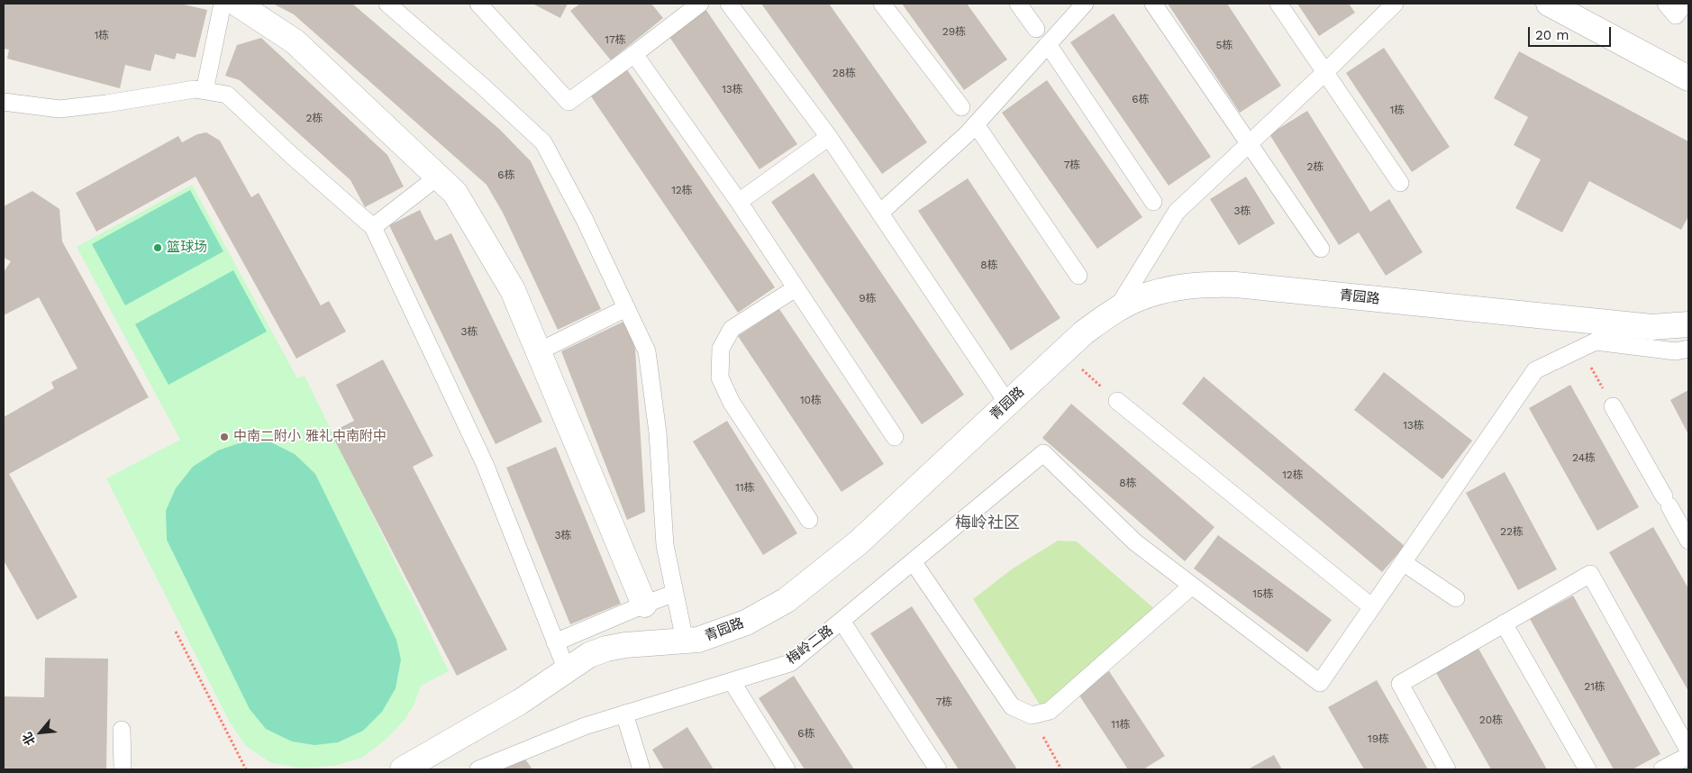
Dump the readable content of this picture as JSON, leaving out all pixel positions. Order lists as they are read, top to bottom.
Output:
{
  "streets": {
    "street": ["青园路"],
    "lane": ["梅岭二路"]
  },
  "districts": ["梅岭社区"],
  "places": ["篮球场", "中南二附小 雅礼中南附中"],
  "house_numbers": [
    "29栋",
    "1栋",
    "17栋",
    "5栋",
    "28栋",
    "13栋",
    "6栋",
    "1栋",
    "2栋",
    "7栋",
    "2栋",
    "6栋",
    "12栋",
    "3栋",
    "8栋",
    "9栋",
    "3栋",
    "10栋",
    "13栋",
    "24栋",
    "12栋",
    "8栋",
    "11栋",
    "22栋",
    "3栋",
    "15栋",
    "21栋",
    "7栋",
    "20栋",
    "11栋",
    "6栋",
    "19栋"
  ],
  "scale_bar": "20 m",
  "north": "bottom left"
}
